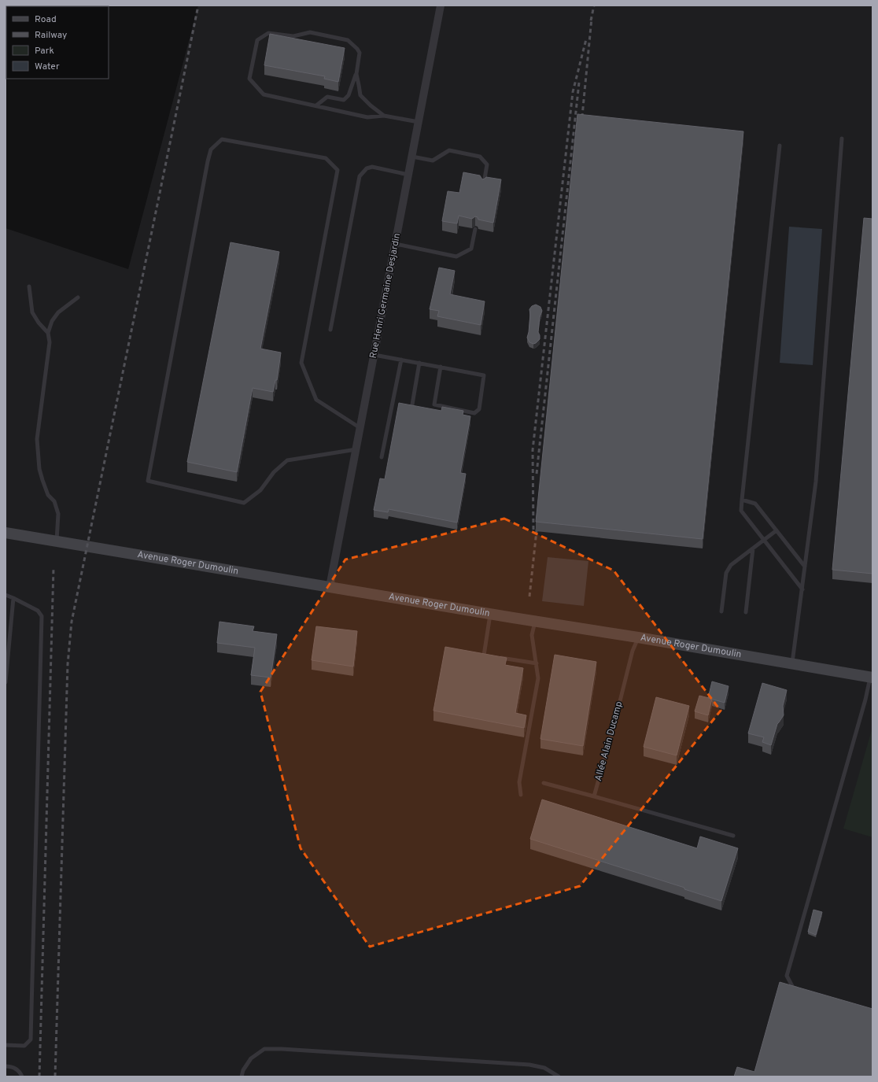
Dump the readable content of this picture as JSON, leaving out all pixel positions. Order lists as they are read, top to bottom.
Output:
{
  "streets": {
    "main road": ["Avenue Roger Dumoulin"],
    "street": ["Rue Henri Germaine Desjardin"],
    "lane": ["Allée Alain Ducamp"]
  },
  "crossings": [
    ["Rue Henri Germaine Desjardin", "Avenue Roger Dumoulin"],
    ["Avenue Roger Dumoulin", "Allée Alain Ducamp"]
  ],
  "legend": [
    "Road",
    "Railway",
    "Park",
    "Water"
  ]
}
